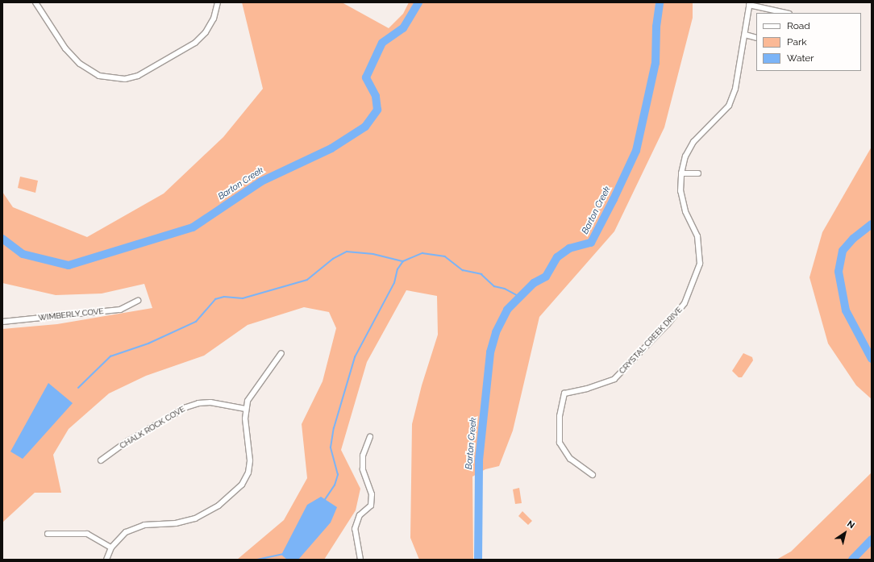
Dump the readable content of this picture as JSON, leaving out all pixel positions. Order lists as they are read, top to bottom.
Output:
{
  "streets": {
    "street": ["WIMBERLY COVE", "CRYSTAL CREEK DRIVE", "CHALK ROCK COVE"]
  },
  "water": ["Barton Creek"],
  "legend": ["Road", "Park", "Water"],
  "north": "top right"
}
